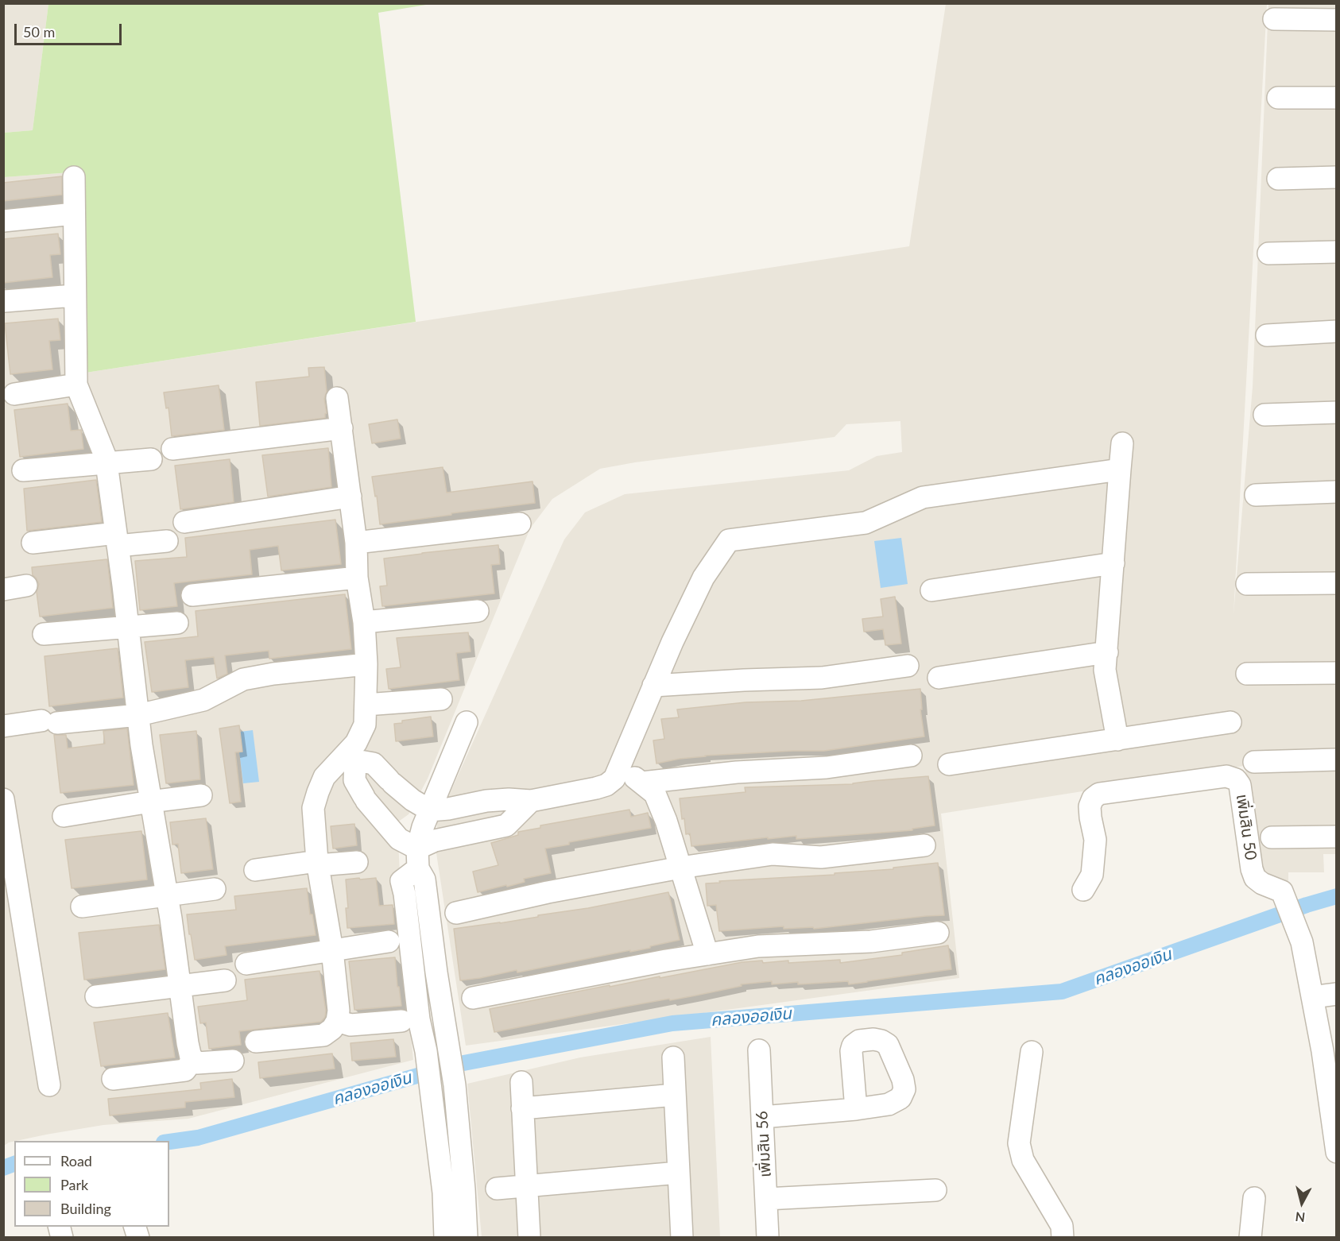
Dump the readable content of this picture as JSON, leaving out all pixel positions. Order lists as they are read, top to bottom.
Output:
{
  "streets": {
    "street": ["เพิ่มสิน 50", "เพิ่มสิน 56"]
  },
  "water": ["คลองออเงิน"],
  "legend": ["Road", "Park", "Building"],
  "scale_bar": "50 m",
  "north": "bottom"
}
